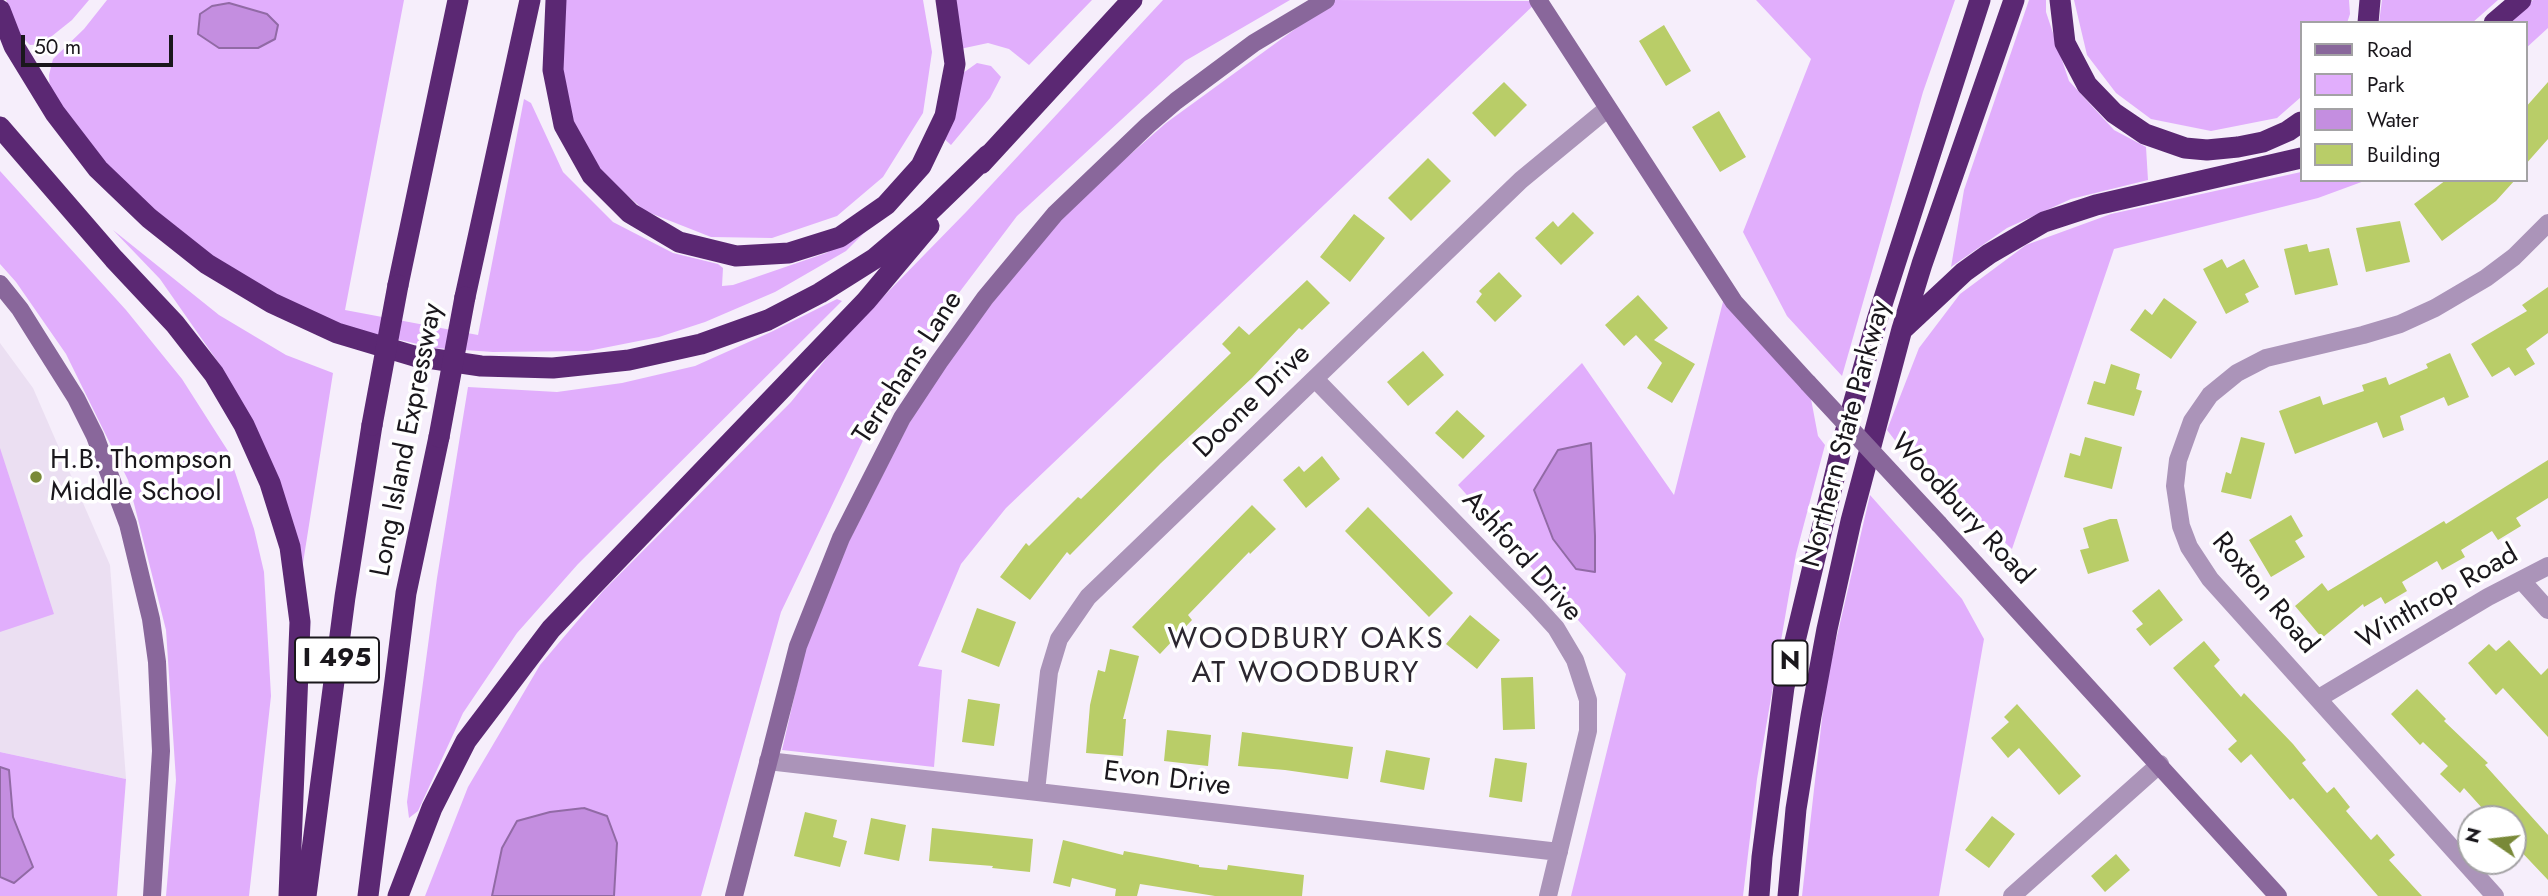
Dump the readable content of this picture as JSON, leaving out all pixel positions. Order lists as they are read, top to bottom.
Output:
{
  "streets": {
    "highway": [
      "Northern State Parkway",
      "Long Island Expressway",
      "I 495",
      "N"
    ],
    "main road": ["Terrehans Lane", "Woodbury Road"],
    "street": [
      "Doone Drive",
      "Ashford Drive",
      "Roxton Road",
      "Winthrop Road",
      "Evon Drive"
    ]
  },
  "crossings": [
    ["Terrehans Lane", "Evon Drive"],
    ["Doone Drive", "Woodbury Road"],
    ["Doone Drive", "Ashford Drive"],
    ["Doone Drive", "Evon Drive"],
    ["Ashford Drive", "Evon Drive"],
    ["Roxton Road", "Winthrop Road"]
  ],
  "districts": ["WOODBURY OAKS AT WOODBURY"],
  "places": ["H.B. Thompson Middle School"],
  "legend": [
    "Road",
    "Park",
    "Water",
    "Building"
  ],
  "scale_bar": "50 m",
  "north": "left"
}
